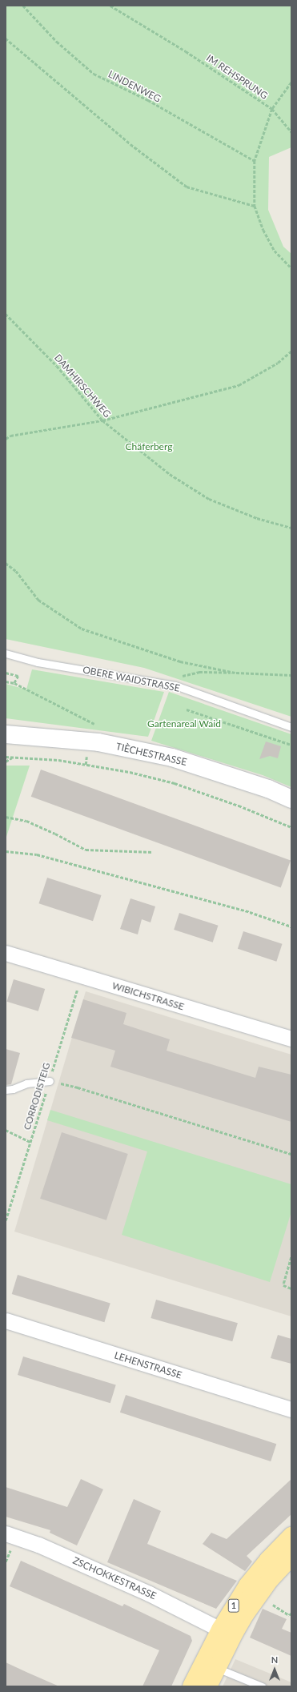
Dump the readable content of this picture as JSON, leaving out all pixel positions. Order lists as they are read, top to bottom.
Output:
{
  "streets": {
    "main road": ["1"],
    "street": [
      "TIÈCHESTRASSE",
      "WIBICHSTRASSE",
      "LEHENSTRASSE",
      "ZSCHOKKESTRASSE"
    ],
    "lane": ["OBERE WAIDSTRASSE"],
    "path": [
      "IM REHSPRUNG",
      "LINDENWEG",
      "DAMHIRSCHWEG",
      "CORRODISTEIG"
    ]
  },
  "crossings": [
    ["IM REHSPRUNG", "LINDENWEG"],
    ["WIBICHSTRASSE", "CORRODISTEIG"],
    ["ZSCHOKKESTRASSE", "1"]
  ],
  "parks": ["Chäferberg", "Gartenareal Waid"],
  "north": "top"
}
